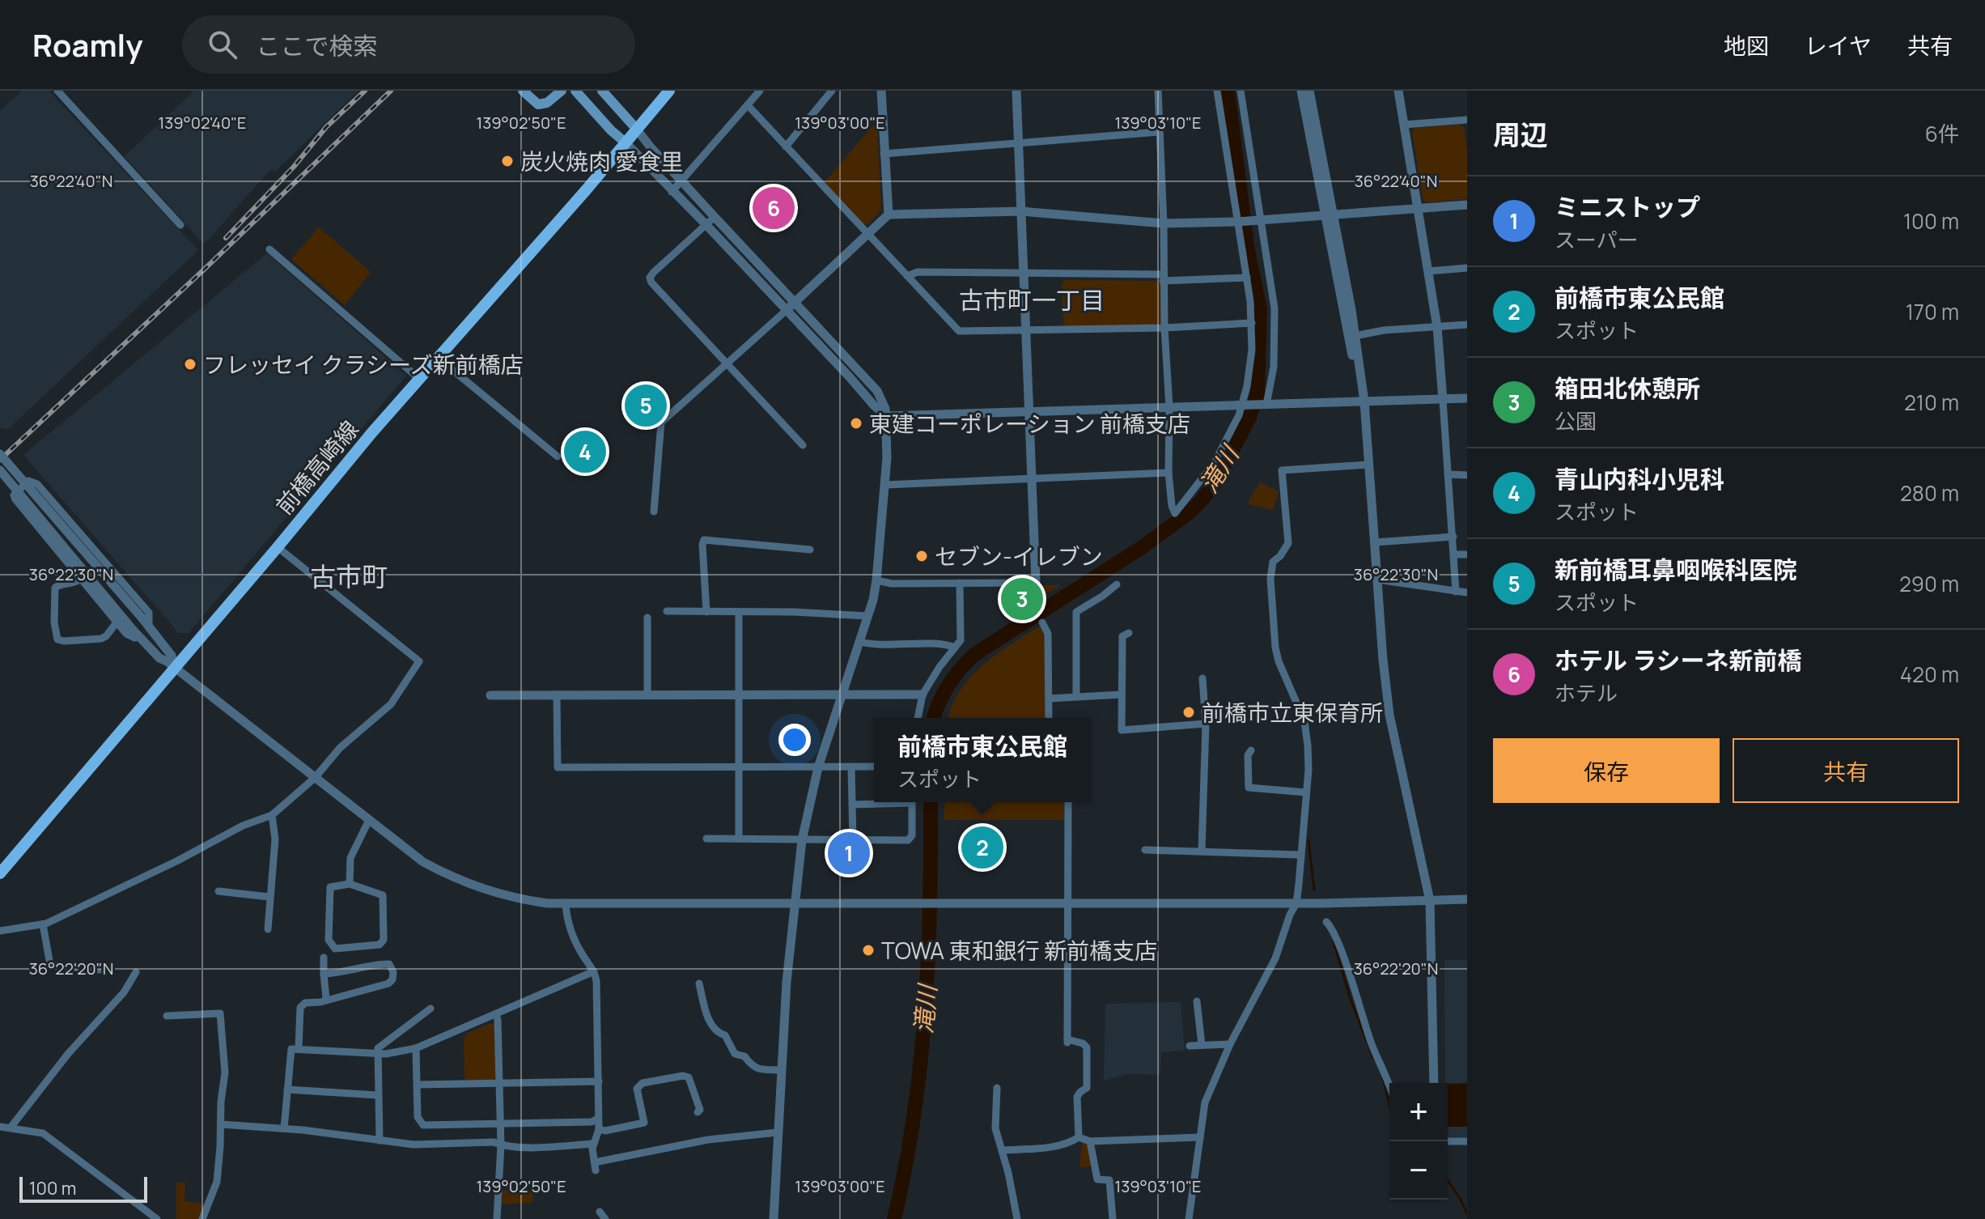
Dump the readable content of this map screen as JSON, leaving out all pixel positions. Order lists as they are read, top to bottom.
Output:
{
  "streets": {
    "main road": ["前橋高崎線"]
  },
  "districts": ["古市町一丁目", "古市町"],
  "water": ["滝川"],
  "places": [
    "炭火焼肉 愛食里",
    "フレッセイ クラシーズ新前橋店",
    "東建コーポレーション 前橋支店",
    "セブン-イレブン",
    "前橋市立東保育所",
    "TOWA 東和銀行 新前橋支店"
  ],
  "scale_bar": "100 m",
  "page": {
    "header": "Roamly",
    "search": "ここで検索",
    "nav": ["地図", "レイヤ", "共有"],
    "heading": ["周辺", "6件"],
    "list": [
      {
        "mark": "1",
        "name": "ミニストップ",
        "note": "スーパー",
        "value": "100 m"
      },
      {
        "mark": "2",
        "name": "前橋市東公民館",
        "note": "スポット",
        "value": "170 m"
      },
      {
        "mark": "3",
        "name": "箱田北休憩所",
        "note": "公園",
        "value": "210 m"
      },
      {
        "mark": "4",
        "name": "青山内科小児科",
        "note": "スポット",
        "value": "280 m"
      },
      {
        "mark": "5",
        "name": "新前橋耳鼻咽喉科医院",
        "note": "スポット",
        "value": "290 m"
      },
      {
        "mark": "6",
        "name": "ホテル ラシーネ新前橋",
        "note": "ホテル",
        "value": "420 m"
      }
    ],
    "pins": [
      "6",
      "5",
      "4",
      "3",
      "2",
      "1"
    ],
    "popup": ["前橋市東公民館", "スポット"],
    "buttons": ["保存", "共有"],
    "map_buttons": ["+", "−"],
    "scale": "100 m"
  },
  "coordinates": [
    "139°02'40\"E",
    "139°02'50\"E",
    "139°03'00\"E",
    "139°03'10\"E",
    "36°22'40\"N",
    "36°22'30\"N",
    "36°22'20\"N"
  ]
}
